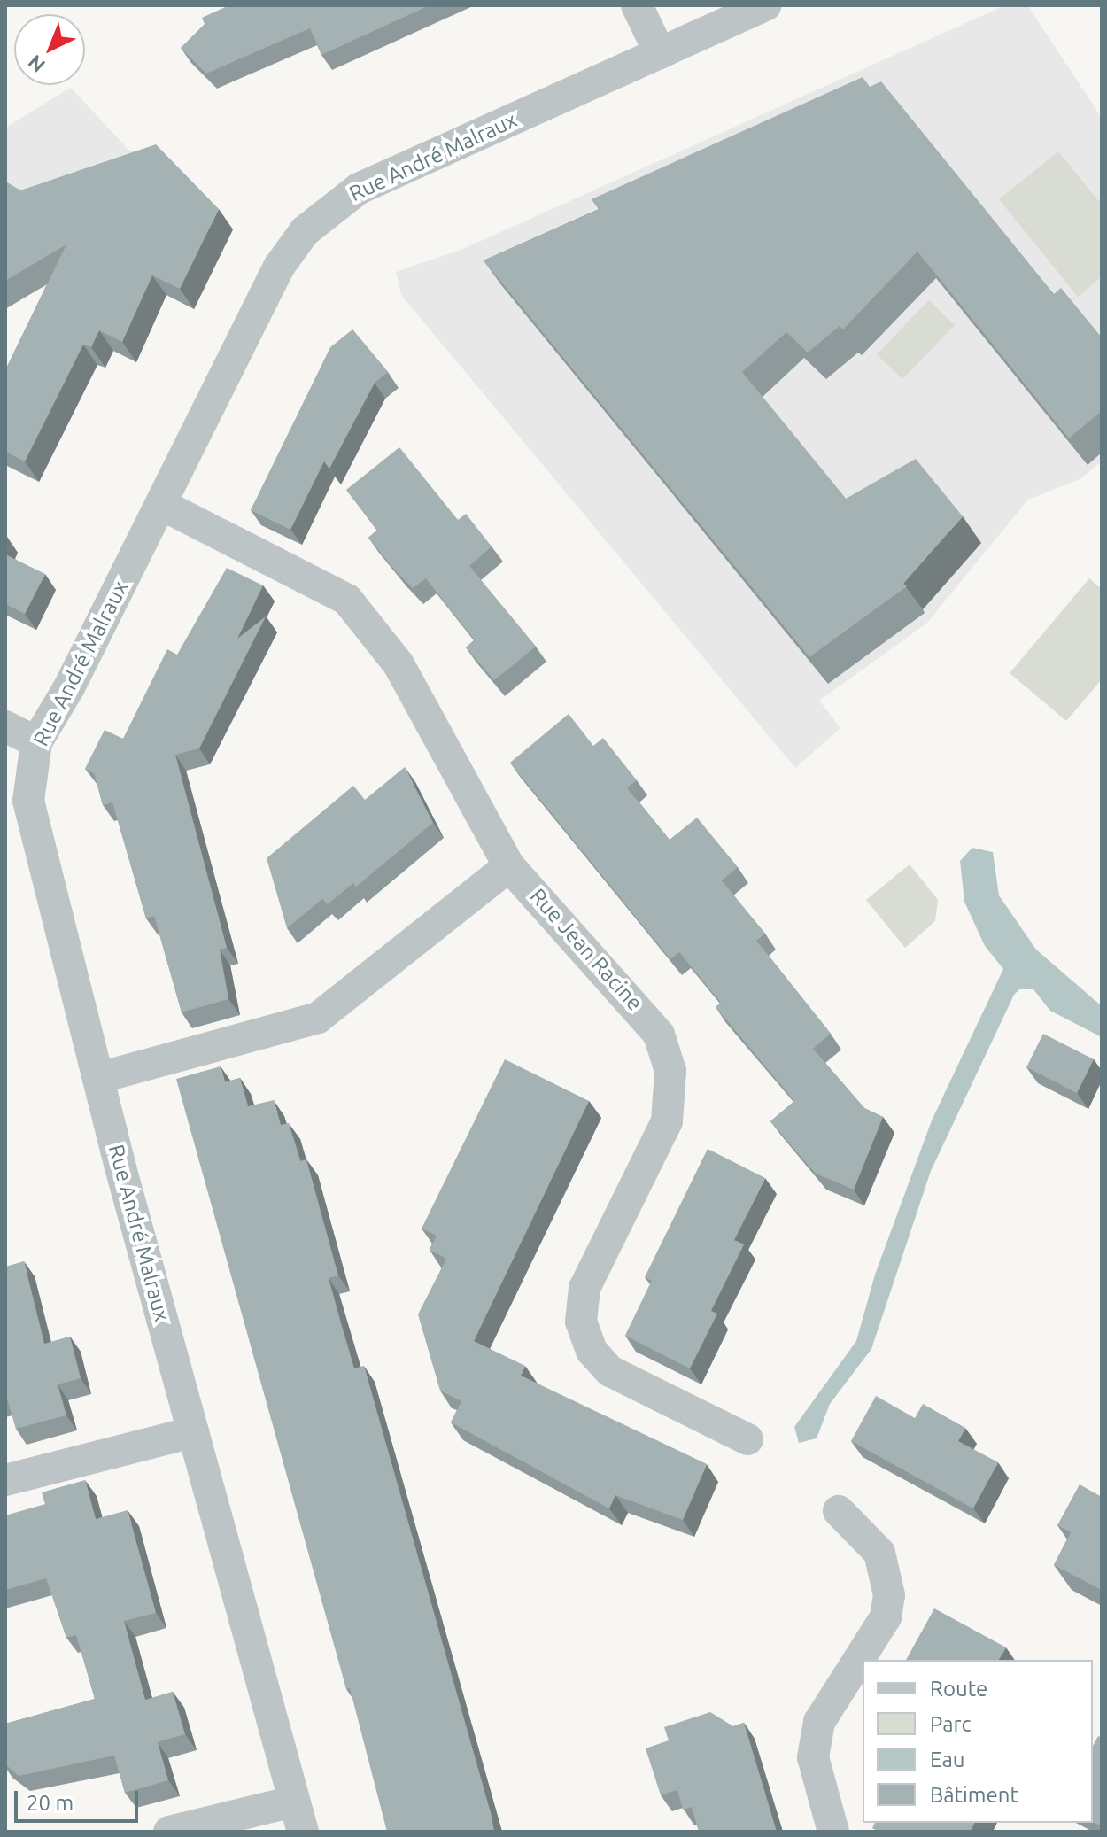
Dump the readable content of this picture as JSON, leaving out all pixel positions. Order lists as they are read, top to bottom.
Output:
{
  "streets": {
    "street": ["Rue André Malraux", "Rue Jean Racine"]
  },
  "crossings": [
    ["Rue André Malraux", "Rue Jean Racine"]
  ],
  "legend": [
    "Route",
    "Parc",
    "Eau",
    "Bâtiment"
  ],
  "scale_bar": "20 m",
  "north": "bottom left"
}
